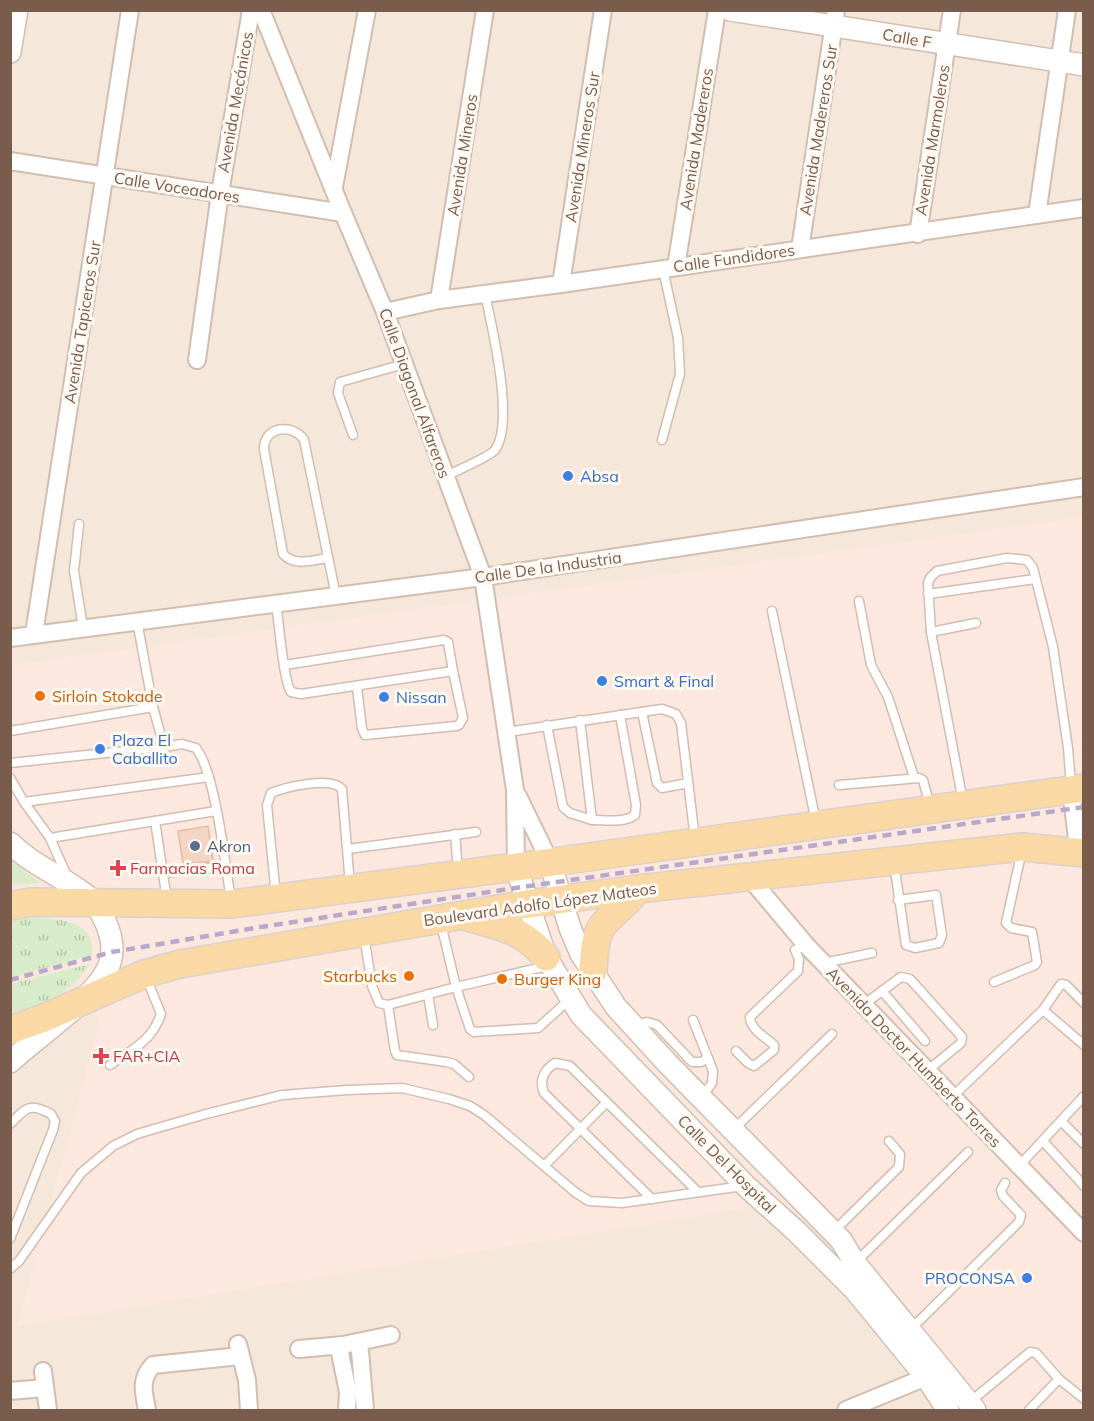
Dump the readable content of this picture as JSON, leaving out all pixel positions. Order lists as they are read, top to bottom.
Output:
{
  "streets": {
    "main road": ["Boulevard Adolfo López Mateos"],
    "street": [
      "Calle F",
      "Avenida Mecánicos",
      "Avenida Madereros Sur",
      "Avenida Madereros",
      "Avenida Marmoleros",
      "Avenida Mineros Sur",
      "Avenida Mineros",
      "Calle Voceadores",
      "Calle Fundidores",
      "Avenida Tapiceros Sur",
      "Calle Diagonal Alfareros",
      "Calle De la Industria",
      "Avenida Doctor Humberto Torres",
      "Calle Del Hospital"
    ]
  },
  "crossings": [
    ["Calle F", "Avenida Madereros Sur"],
    ["Calle F", "Avenida Marmoleros"],
    ["Avenida Mecánicos", "Calle Voceadores"],
    ["Avenida Madereros Sur", "Calle Fundidores"],
    ["Avenida Madereros", "Calle Fundidores"],
    ["Avenida Marmoleros", "Calle Fundidores"],
    ["Avenida Mineros Sur", "Calle Fundidores"],
    ["Avenida Mineros", "Calle Fundidores"],
    ["Calle Voceadores", "Avenida Tapiceros Sur"],
    ["Calle Voceadores", "Calle Diagonal Alfareros"],
    ["Calle Fundidores", "Calle Diagonal Alfareros"],
    ["Avenida Tapiceros Sur", "Calle De la Industria"],
    ["Calle Diagonal Alfareros", "Calle De la Industria"],
    ["Calle Diagonal Alfareros", "Calle Del Hospital"],
    ["Boulevard Adolfo López Mateos", "Avenida Doctor Humberto Torres"],
    ["Boulevard Adolfo López Mateos", "Calle Del Hospital"]
  ],
  "places": {
    "other": [
      "Absa",
      "Smart & Final",
      "Sirloin Stokade",
      "Nissan",
      "Plaza El Caballito",
      "Akron",
      "Starbucks",
      "Burger King",
      "PROCONSA"
    ],
    "health": ["Farmacias Roma", "FAR+CIA"]
  }
}
